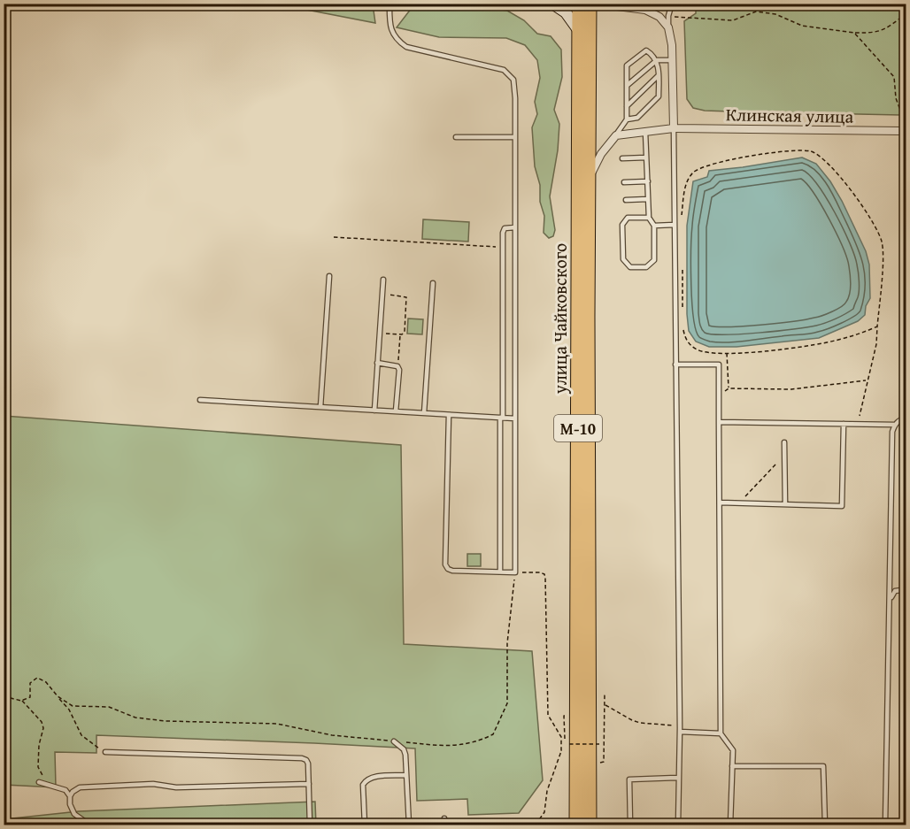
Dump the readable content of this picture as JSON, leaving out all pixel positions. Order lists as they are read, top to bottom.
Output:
{
  "streets": {
    "highway": ["улица Чайковского", "М-10"],
    "street": ["Клинская улица"]
  }
}
